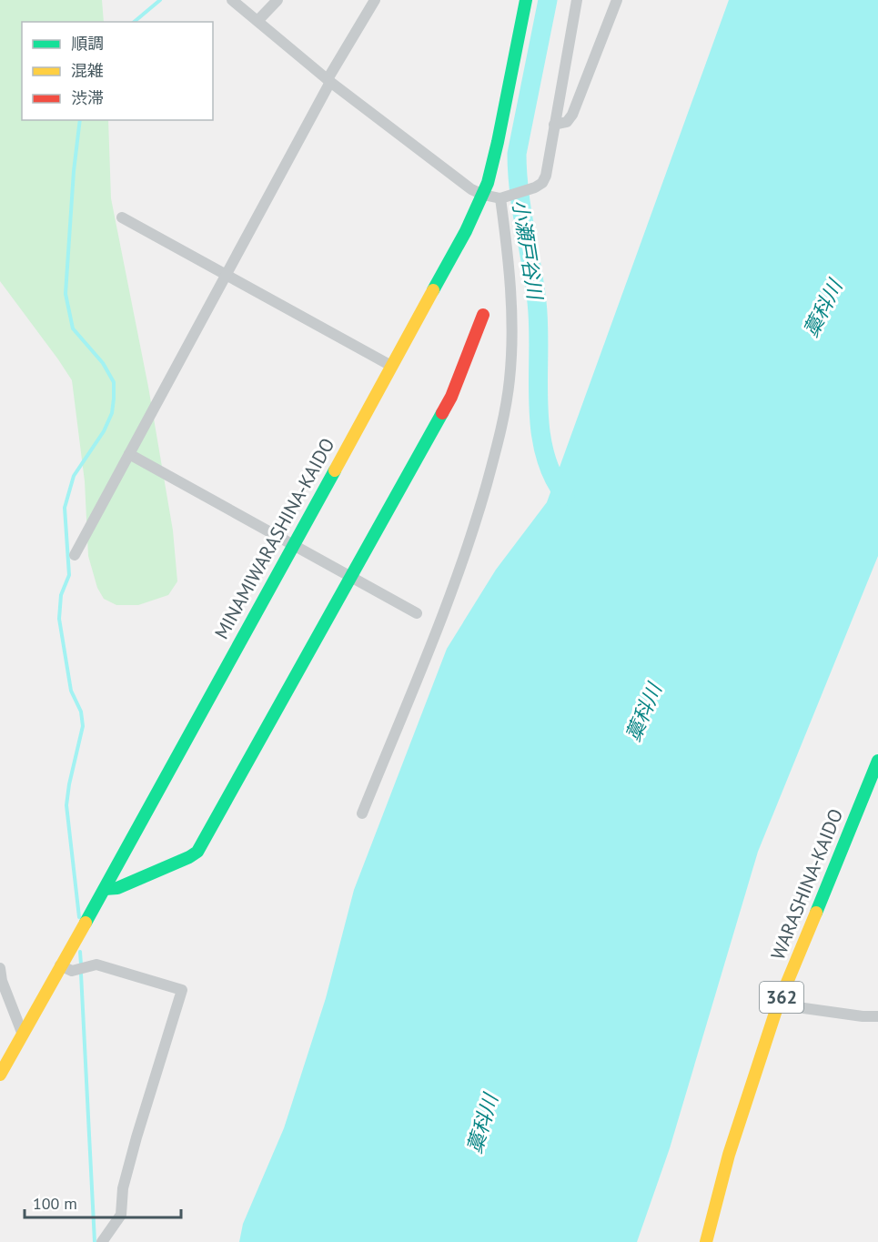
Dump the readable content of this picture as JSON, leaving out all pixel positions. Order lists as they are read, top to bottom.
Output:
{
  "streets": {
    "main road": ["MINAMIWARASHINA-KAIDO", "WARASHINA-KAIDO", "362"]
  },
  "water": ["小瀬戸谷川", "藁科川"],
  "legend": ["順調", "混雑", "渋滞"],
  "scale_bar": "100 m"
}
